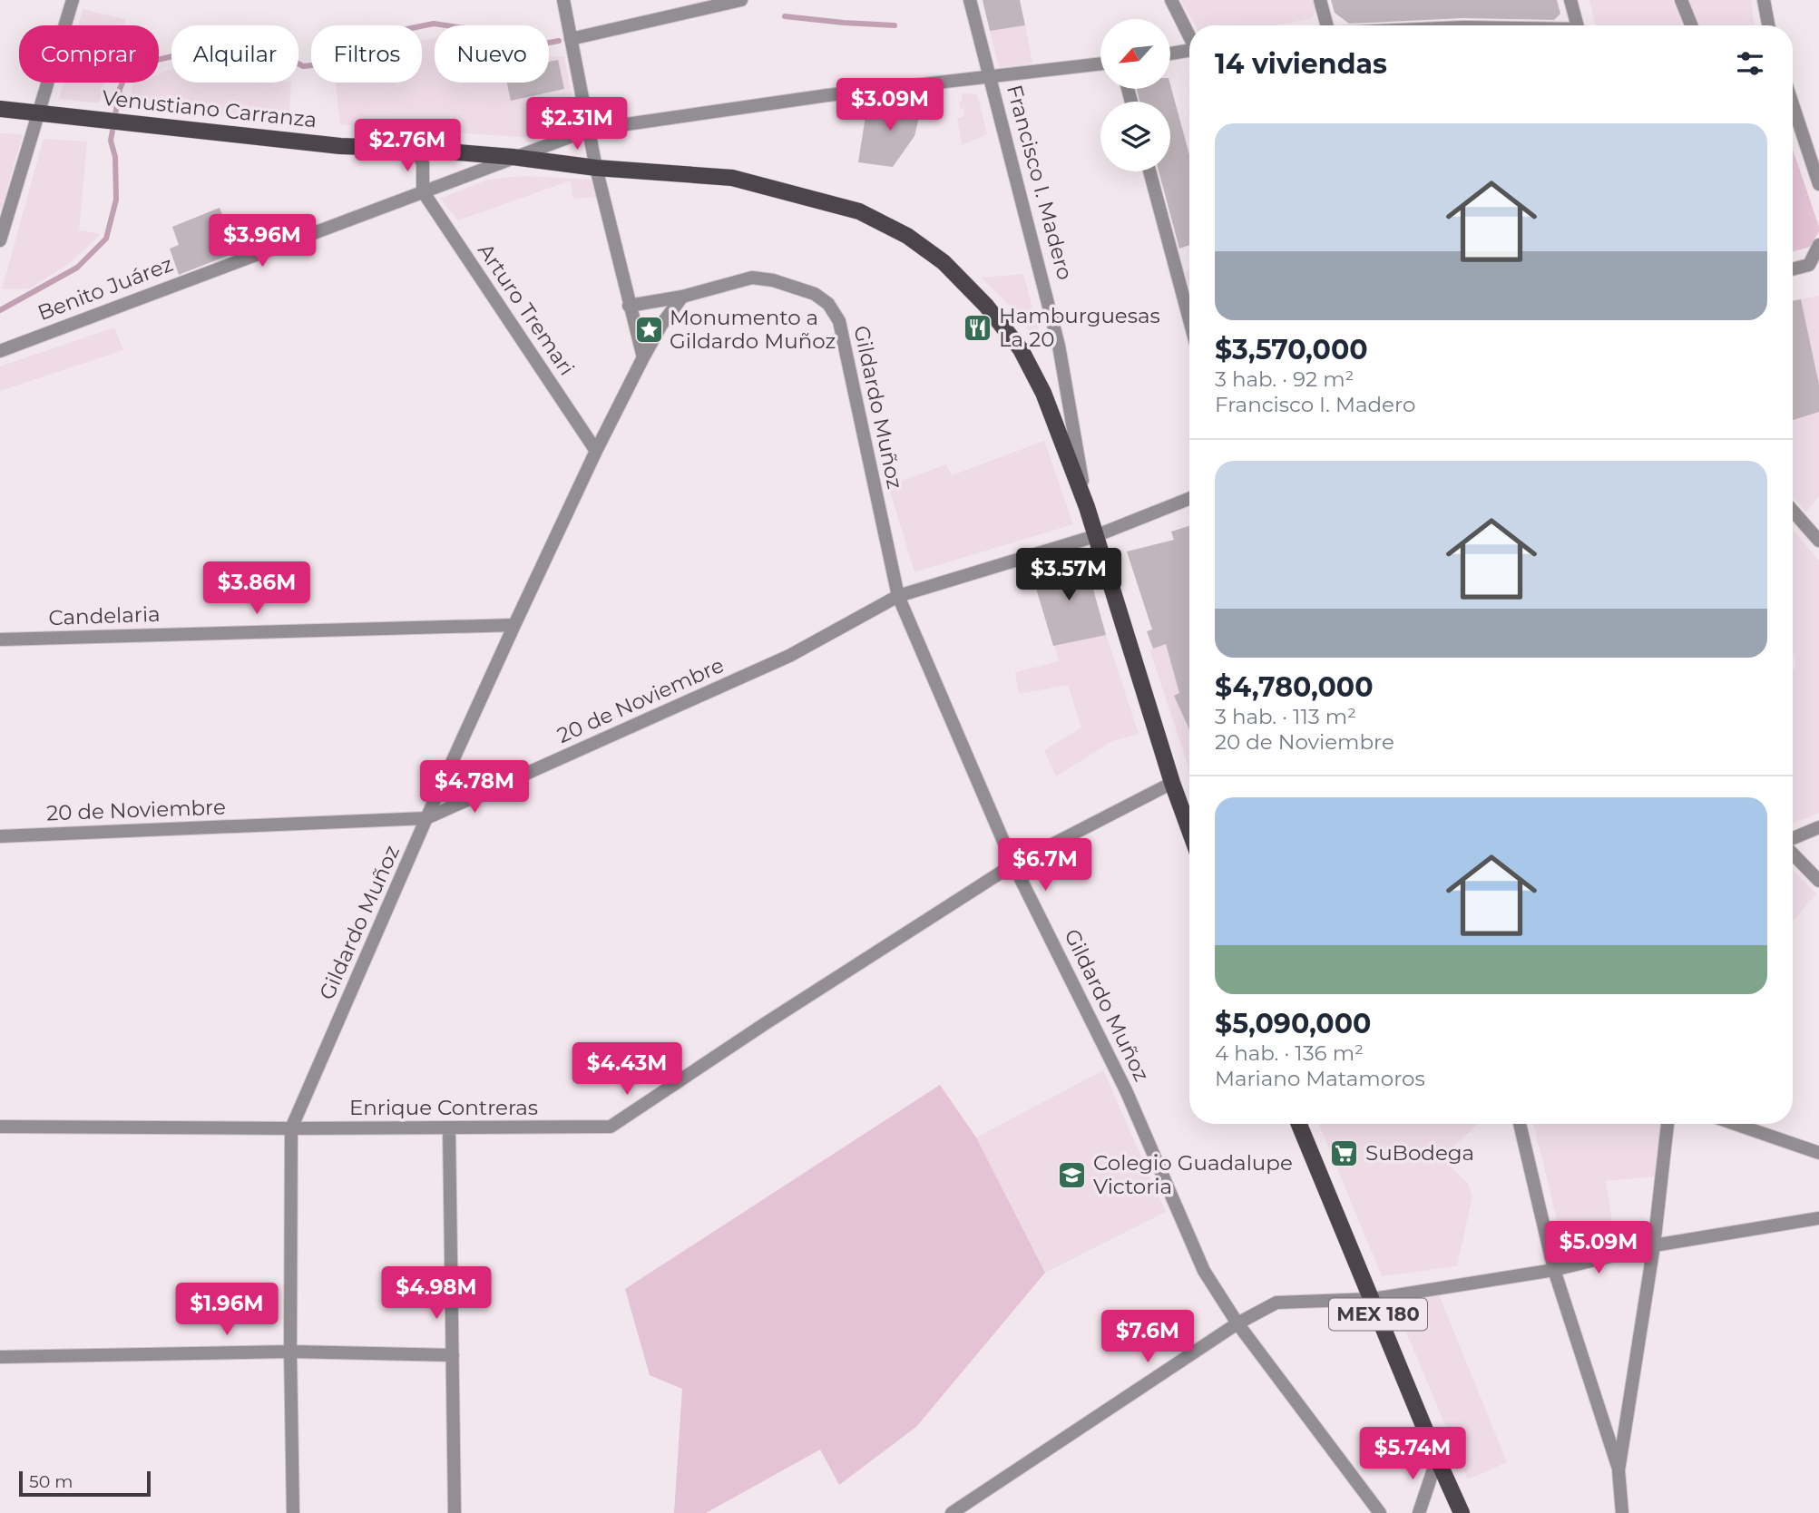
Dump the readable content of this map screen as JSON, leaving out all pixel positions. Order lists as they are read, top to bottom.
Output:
{
  "streets": {
    "main road": ["Venustiano Carranza", "Francisco I. Madero", "MEX 180"],
    "street": [
      "Benito Juárez",
      "Arturo Tremari",
      "Gildardo Muñoz",
      "Candelaria",
      "20 de Noviembre",
      "Enrique Contreras"
    ]
  },
  "crossings": [
    ["Venustiano Carranza", "Francisco I. Madero"],
    ["Venustiano Carranza", "Benito Juárez"],
    ["Francisco I. Madero", "Benito Juárez"],
    ["Francisco I. Madero", "20 de Noviembre"],
    ["Francisco I. Madero", "Enrique Contreras"],
    ["Benito Juárez", "Arturo Tremari"],
    ["Arturo Tremari", "Gildardo Muñoz"],
    ["Gildardo Muñoz", "Candelaria"],
    ["Gildardo Muñoz", "20 de Noviembre"],
    ["Gildardo Muñoz", "Enrique Contreras"]
  ],
  "places": {
    "restaurant": ["Hamburguesas La 20"],
    "place": ["Monumento a Gildardo Muñoz"],
    "supermarket": ["SuBodega"],
    "school or university": ["Colegio Guadalupe Victoria"]
  },
  "scale_bar": "50 m",
  "north": "bottom left",
  "page": {
    "chip": [
      "Comprar",
      "Alquilar",
      "Filtros",
      "Nuevo"
    ],
    "heading": "14 viviendas",
    "price": [
      "$3.09M",
      "$2.31M",
      "$2.76M",
      "$3.96M",
      "$3.57M",
      "$3.86M",
      "$4.78M",
      "$6.7M",
      "$4.43M",
      "$5.09M",
      "$4.98M",
      "$1.96M",
      "$7.6M",
      "$5.74M"
    ],
    "list": [
      {
        "name": "$3,570,000",
        "note": "3 hab. · 92 m² · Francisco I. Madero"
      },
      {
        "name": "$4,780,000",
        "note": "3 hab. · 113 m² · 20 de Noviembre"
      },
      {
        "name": "$5,090,000",
        "note": "4 hab. · 136 m² · Mariano Matamoros"
      }
    ],
    "scale": "50 m"
  }
}
